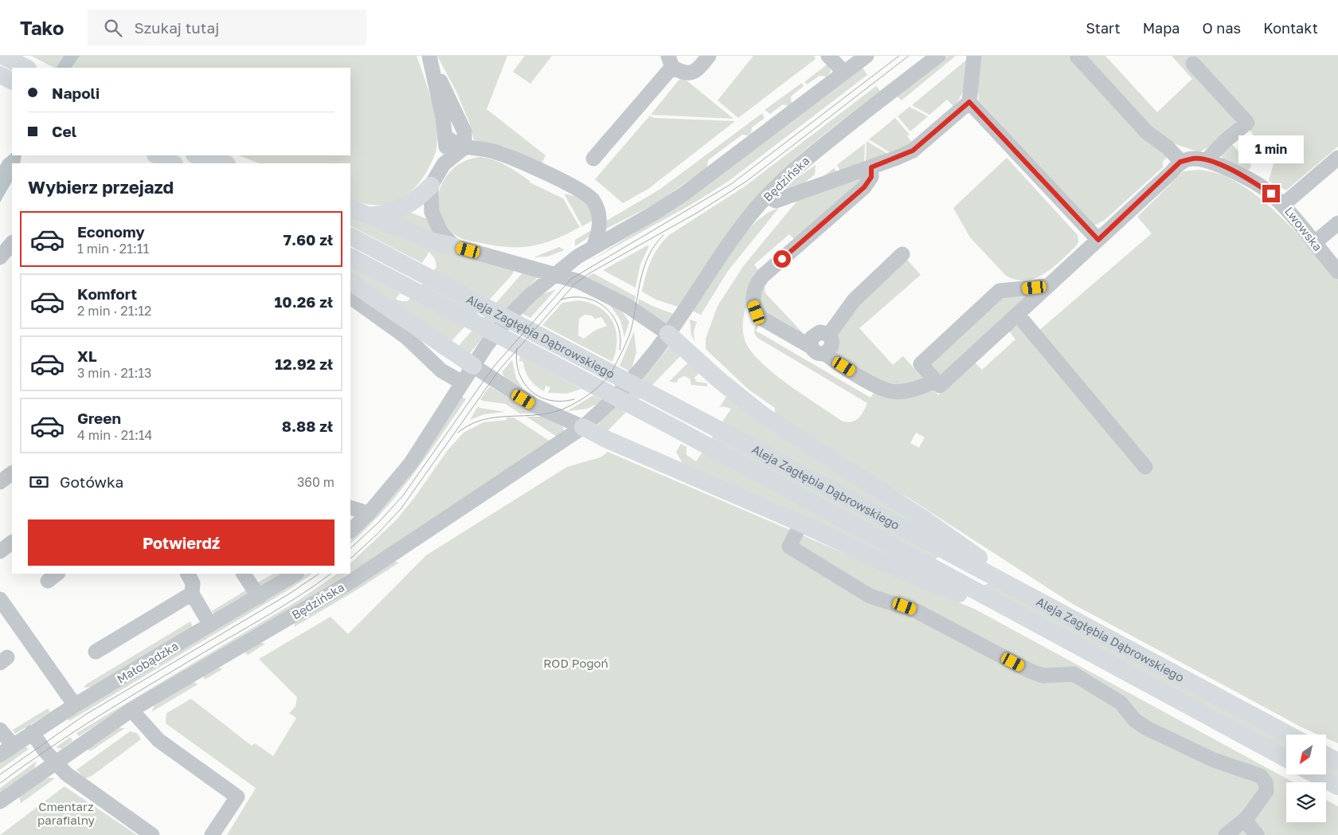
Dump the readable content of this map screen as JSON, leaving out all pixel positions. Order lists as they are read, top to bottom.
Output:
{
  "streets": {
    "main road": ["Aleja Zagłębia Dąbrowskiego"],
    "street": ["Będzińska", "Lwowska", "Małobądzka"]
  },
  "parks": ["ROD Pogoń", "Cmentarz parafialny"],
  "north": "bottom left",
  "page": {
    "header": "Tako",
    "search": "Szukaj tutaj",
    "nav": [
      "Start",
      "Mapa",
      "O nas",
      "Kontakt"
    ],
    "banner": ["Napoli", "Cel"],
    "bubble": "1 min",
    "heading": "Wybierz przejazd",
    "list": [
      {
        "name": "Economy",
        "note": "1 min · 21:11",
        "value": "7.60 zł"
      },
      {
        "name": "Komfort",
        "note": "2 min · 21:12",
        "value": "10.26 zł"
      },
      {
        "name": "XL",
        "note": "3 min · 21:13",
        "value": "12.92 zł"
      },
      {
        "name": "Green",
        "note": "4 min · 21:14",
        "value": "8.88 zł"
      }
    ],
    "pay": ["Gotówka", "360 m"],
    "buttons": "Potwierdź"
  }
}
